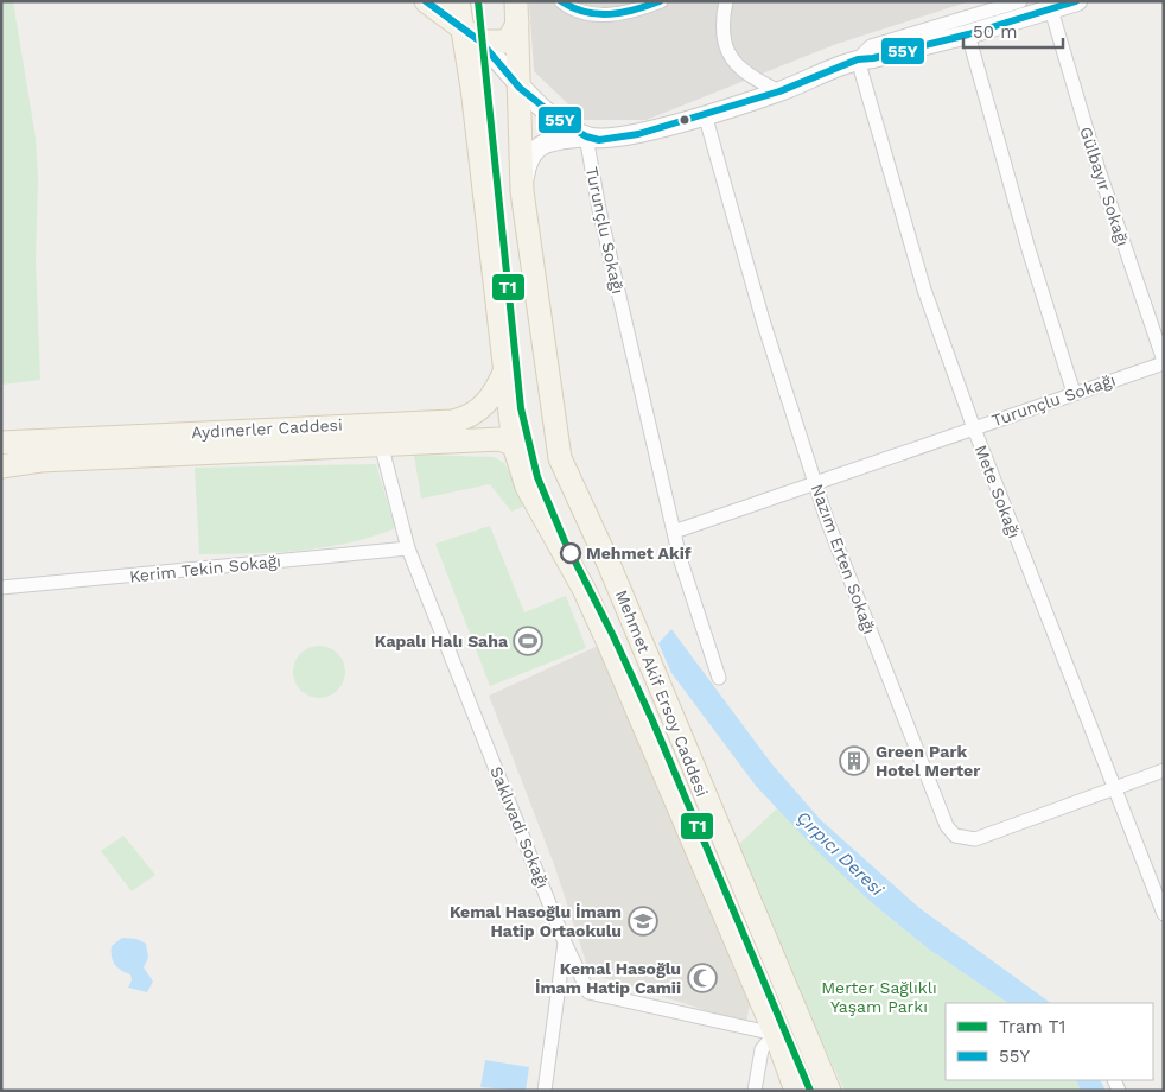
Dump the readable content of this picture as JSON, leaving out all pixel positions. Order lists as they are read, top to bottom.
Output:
{
  "streets": {
    "main road": ["Aydınerler Caddesi", "Mehmet Akif Ersoy Caddesi"],
    "street": [
      "Gülbayır Sokağı",
      "Turunçlu Sokağı",
      "Mete Sokağı",
      "Nazım Erten Sokağı",
      "Kerim Tekin Sokağı",
      "Saklıvadi Sokağı"
    ]
  },
  "crossings": [
    ["Gülbayır Sokağı", "Turunçlu Sokağı"],
    ["Turunçlu Sokağı", "Mete Sokağı"],
    ["Turunçlu Sokağı", "Nazım Erten Sokağı"],
    ["Aydınerler Caddesi", "Saklıvadi Sokağı"],
    ["Mete Sokağı", "Nazım Erten Sokağı"],
    ["Kerim Tekin Sokağı", "Saklıvadi Sokağı"]
  ],
  "water": ["Çırpıcı Deresi"],
  "parks": ["Merter Sağlıklı Yaşam Parkı"],
  "places": {
    "other": ["Mehmet Akif"],
    "sports": ["Kapalı Halı Saha"],
    "building": ["Green Park Hotel Merter"],
    "school or university": ["Kemal Hasoğlu İmam Hatip Ortaokulu"],
    "mosque": ["Kemal Hasoğlu İmam Hatip Camii"]
  },
  "lines": ["tram line T1", "transit line 55Y"],
  "legend": ["Tram T1", "55Y"],
  "scale_bar": "50 m"
}
